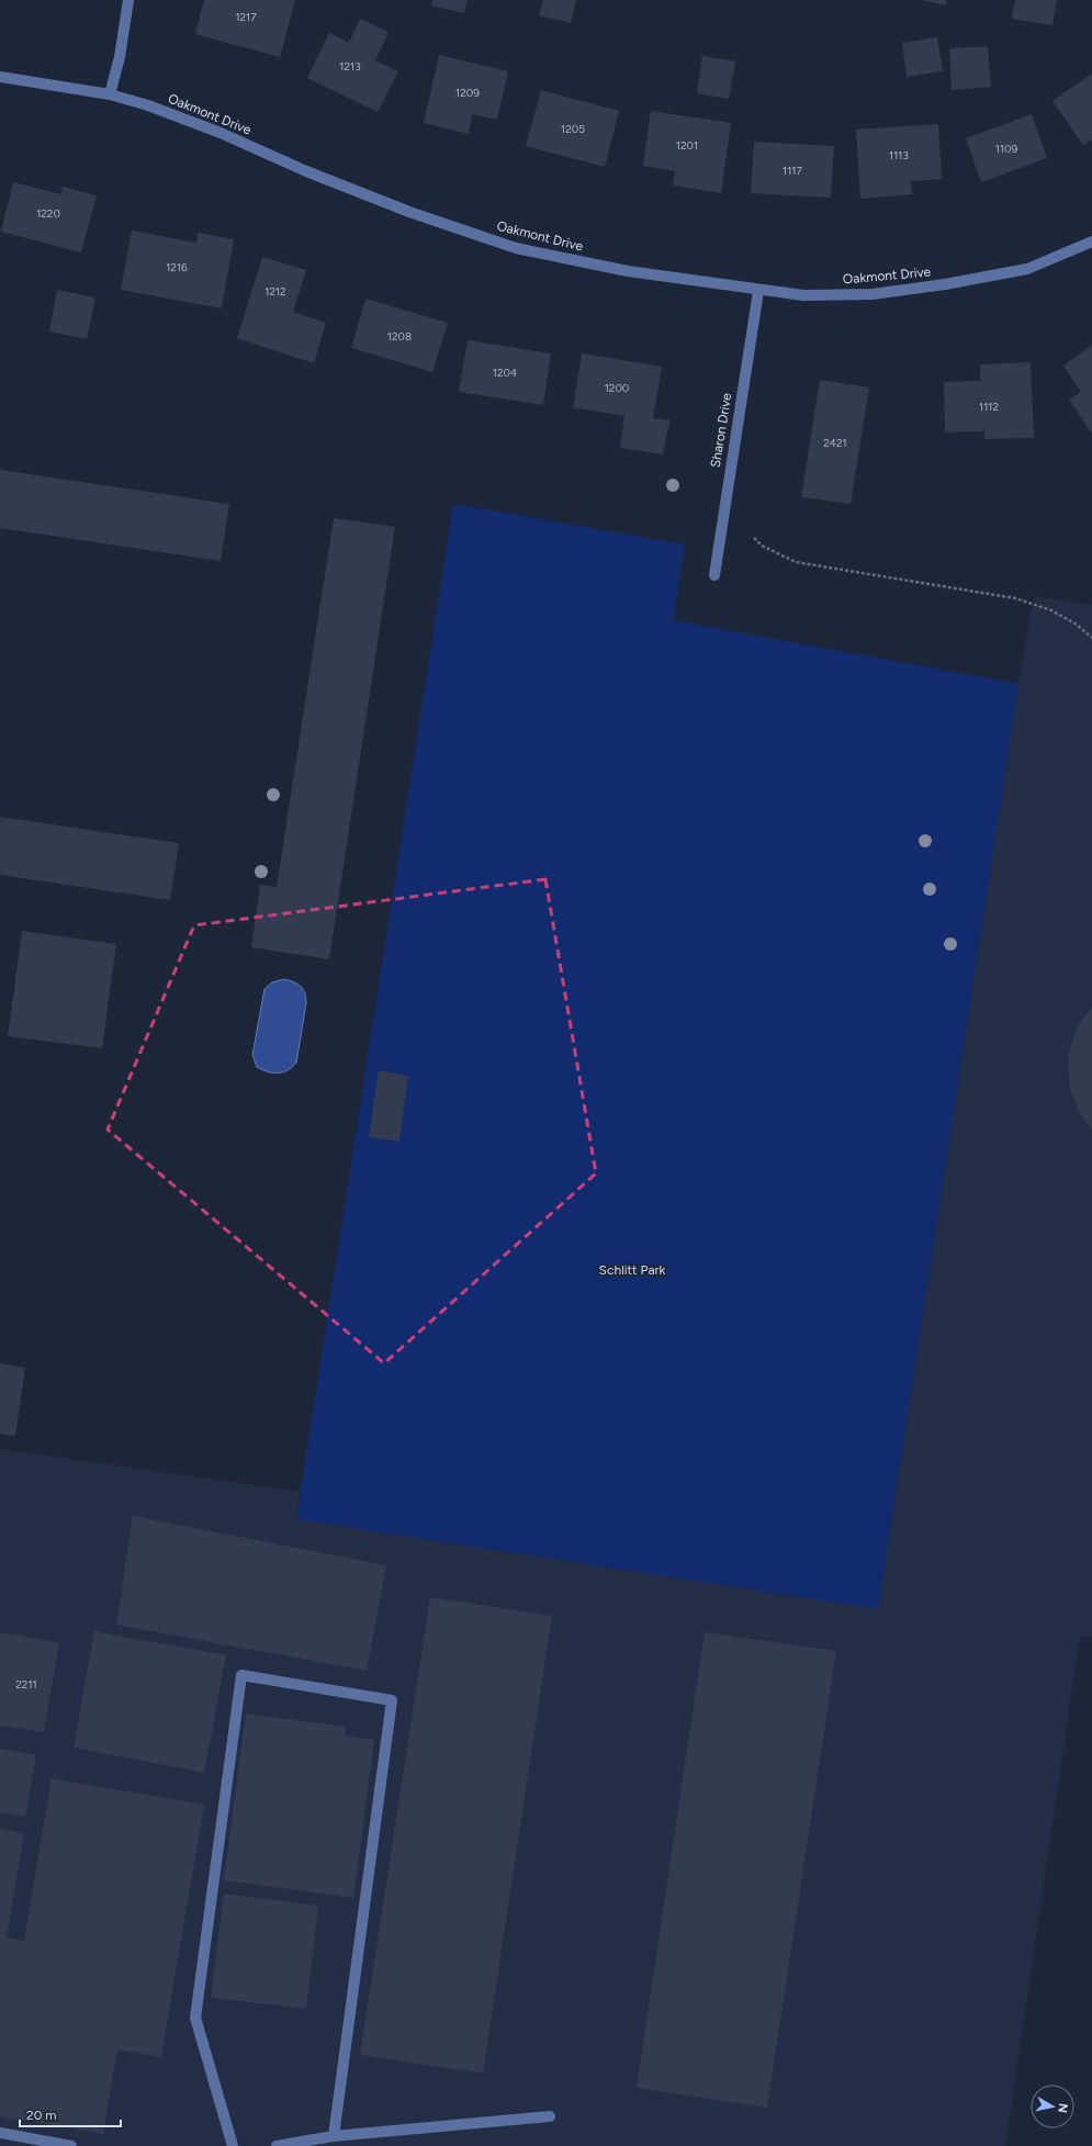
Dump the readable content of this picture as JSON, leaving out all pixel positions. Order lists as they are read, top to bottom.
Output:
{
  "streets": {
    "street": ["Oakmont Drive", "Sharon Drive"]
  },
  "crossings": [
    ["Oakmont Drive", "Sharon Drive"]
  ],
  "parks": ["Schlitt Park"],
  "house_numbers": [
    "1217",
    "1213",
    "1209",
    "1205",
    "1201",
    "1109",
    "1113",
    "1117",
    "1220",
    "1216",
    "1212",
    "1208",
    "1204",
    "1200",
    "1112",
    "2421",
    "2211"
  ],
  "scale_bar": "20 m",
  "north": "right"
}
